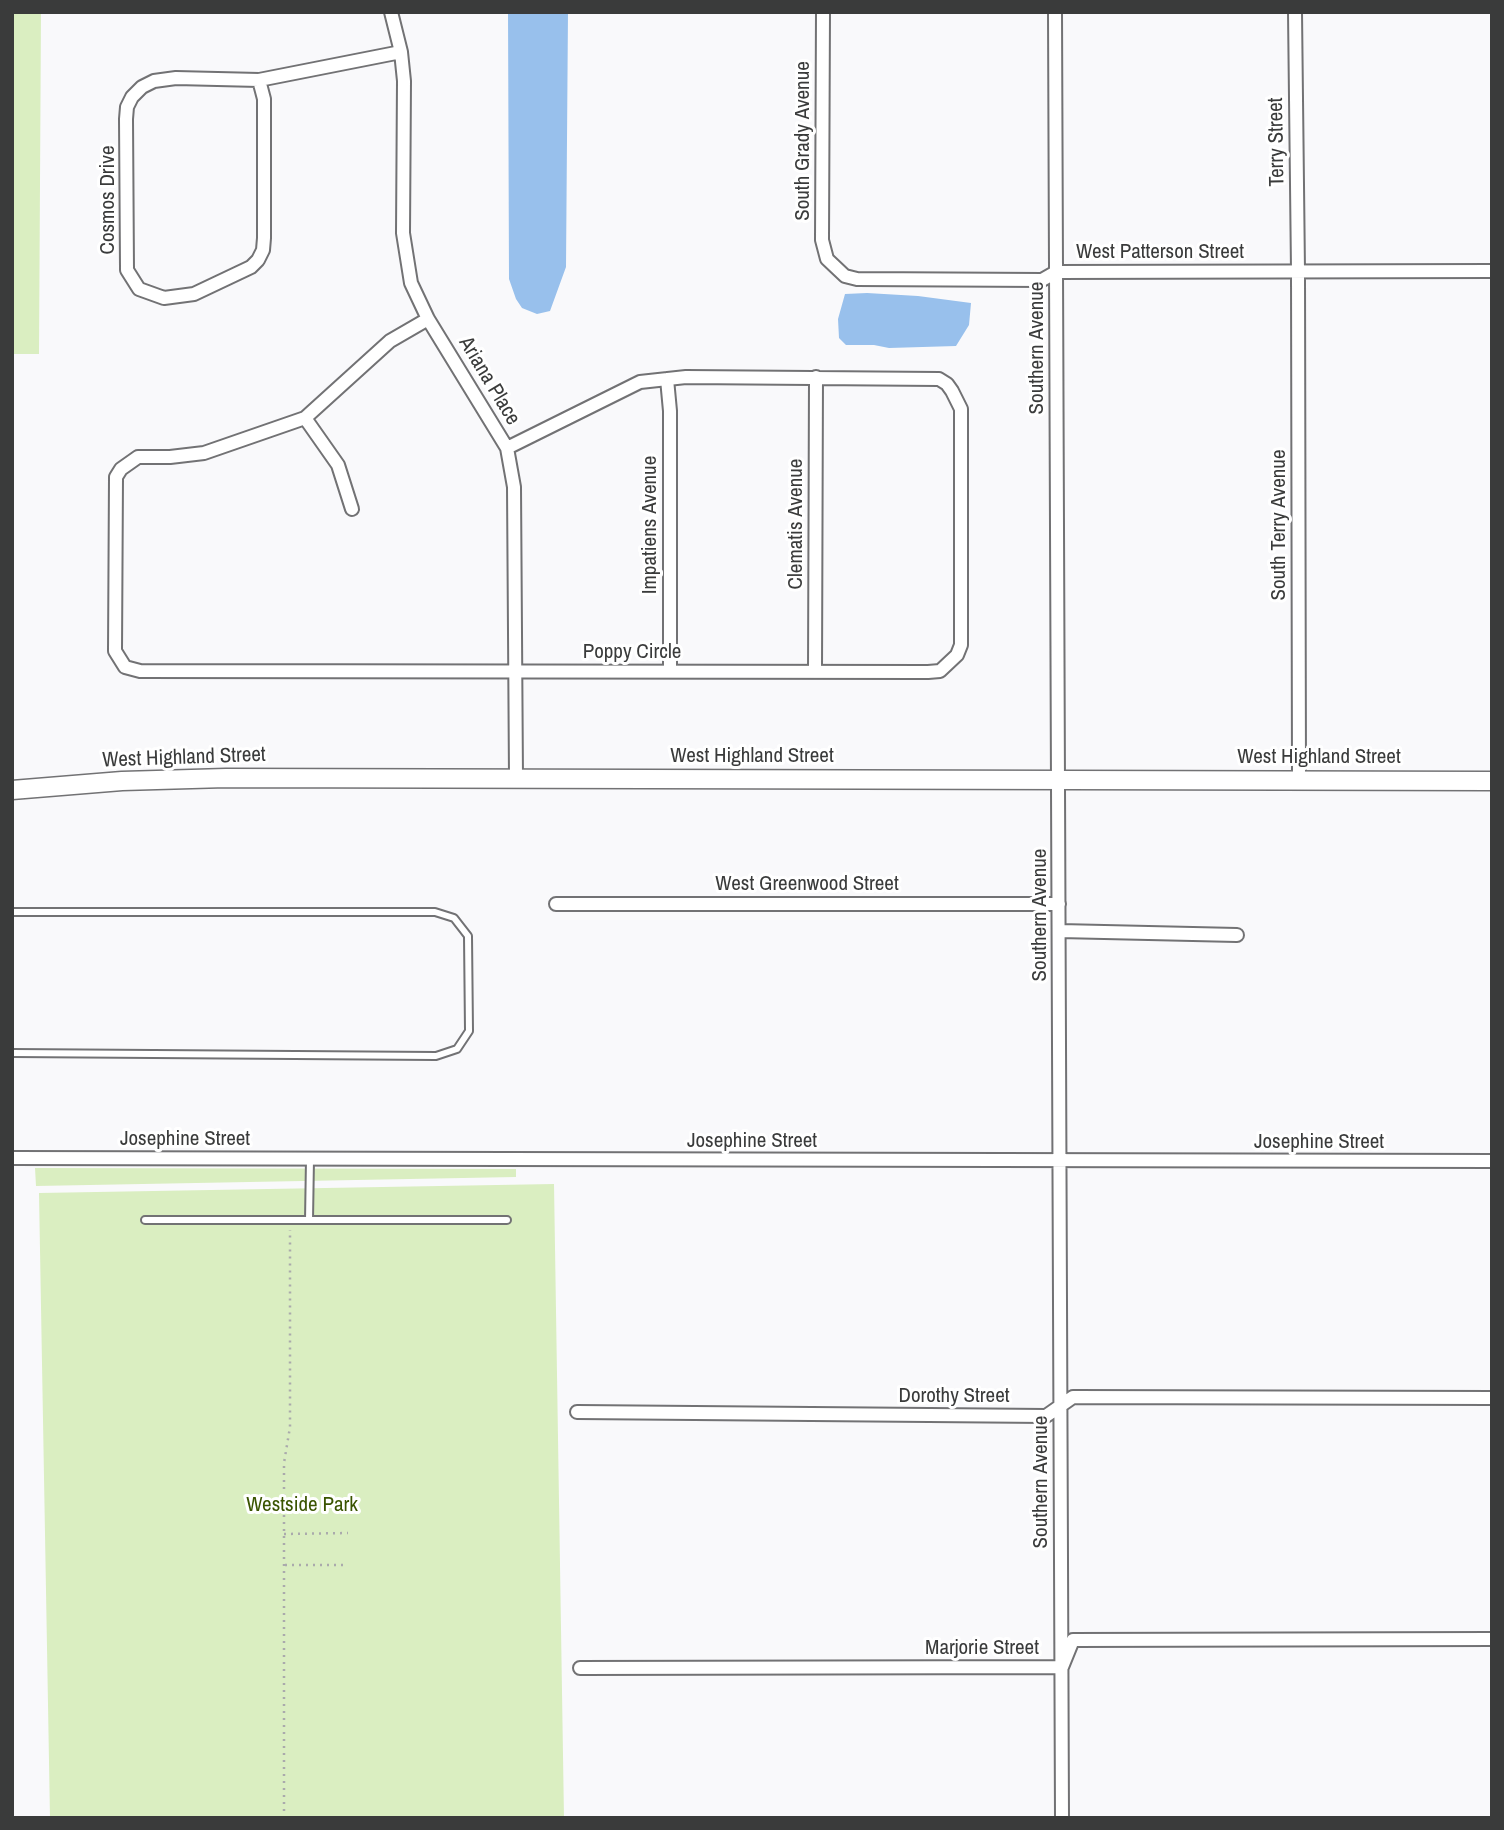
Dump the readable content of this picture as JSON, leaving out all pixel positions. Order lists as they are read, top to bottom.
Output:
{
  "streets": {
    "street": [
      "South Grady Avenue",
      "Terry Street",
      "Cosmos Drive",
      "West Patterson Street",
      "Southern Avenue",
      "Ariana Place",
      "Clematis Avenue",
      "Impatiens Avenue",
      "South Terry Avenue",
      "Poppy Circle",
      "West Highland Street",
      "West Greenwood Street",
      "Josephine Street",
      "Dorothy Street",
      "Marjorie Street"
    ]
  },
  "crossings": [
    ["South Grady Avenue", "West Patterson Street"],
    ["Terry Street", "West Patterson Street"],
    ["Terry Street", "South Terry Avenue"],
    ["Cosmos Drive", "Ariana Place"],
    ["West Patterson Street", "Southern Avenue"],
    ["West Patterson Street", "South Terry Avenue"],
    ["Southern Avenue", "West Highland Street"],
    ["Southern Avenue", "West Greenwood Street"],
    ["Southern Avenue", "Josephine Street"],
    ["Southern Avenue", "Dorothy Street"],
    ["Southern Avenue", "Marjorie Street"],
    ["Ariana Place", "Poppy Circle"],
    ["Ariana Place", "West Highland Street"],
    ["Clematis Avenue", "Poppy Circle"],
    ["Impatiens Avenue", "Poppy Circle"],
    ["South Terry Avenue", "West Highland Street"]
  ],
  "parks": ["Westside Park"]
}
